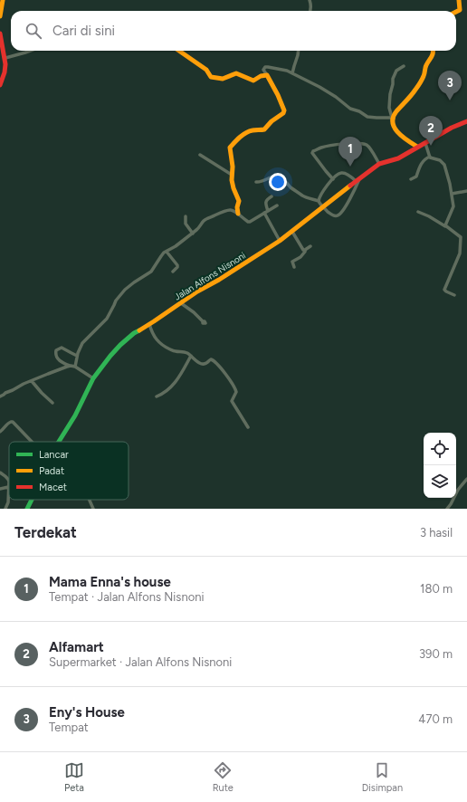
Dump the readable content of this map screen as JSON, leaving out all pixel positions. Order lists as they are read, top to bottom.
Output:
{
  "streets": {
    "main road": ["Jalan Alfons Nisnoni"]
  },
  "legend": ["Lancar", "Padat", "Macet"],
  "page": {
    "search": "Cari di sini",
    "pins": ["3", "2", "1"],
    "heading": ["Terdekat", "3 hasil"],
    "list": [
      {
        "mark": "1",
        "name": "Mama Enna's house",
        "note": "Tempat · Jalan Alfons Nisnoni",
        "value": "180 m"
      },
      {
        "mark": "2",
        "name": "Alfamart",
        "note": "Supermarket · Jalan Alfons Nisnoni",
        "value": "390 m"
      },
      {
        "mark": "3",
        "name": "Eny's House",
        "note": "Tempat",
        "value": "470 m"
      }
    ],
    "nav": ["Peta", "Rute", "Disimpan"]
  }
}
